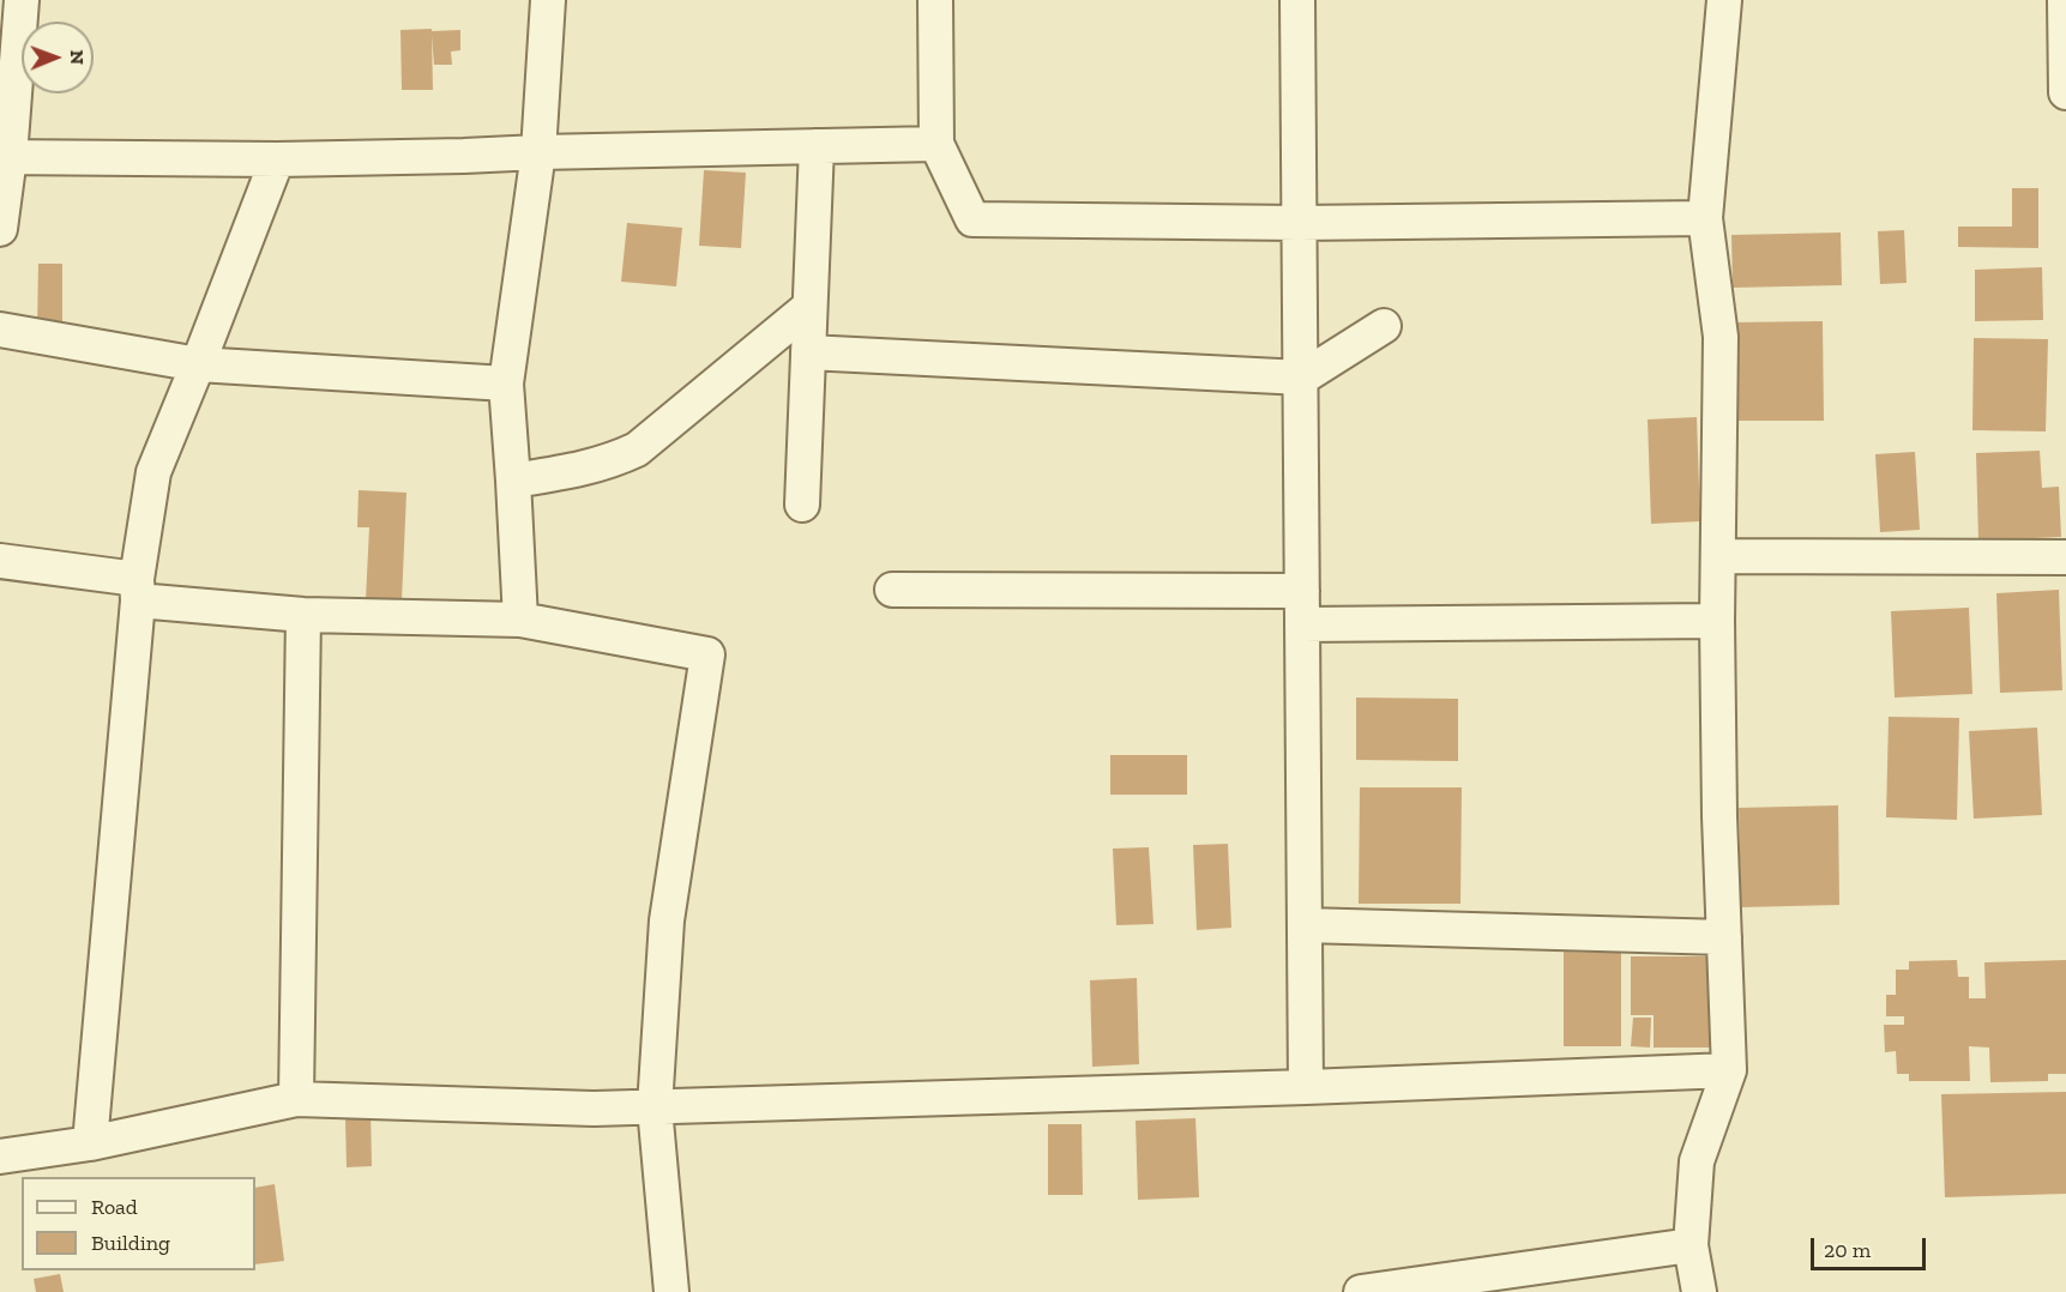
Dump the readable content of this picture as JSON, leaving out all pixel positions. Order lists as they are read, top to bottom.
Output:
{
  "legend": ["Road", "Building"],
  "scale_bar": "20 m",
  "north": "right"
}
